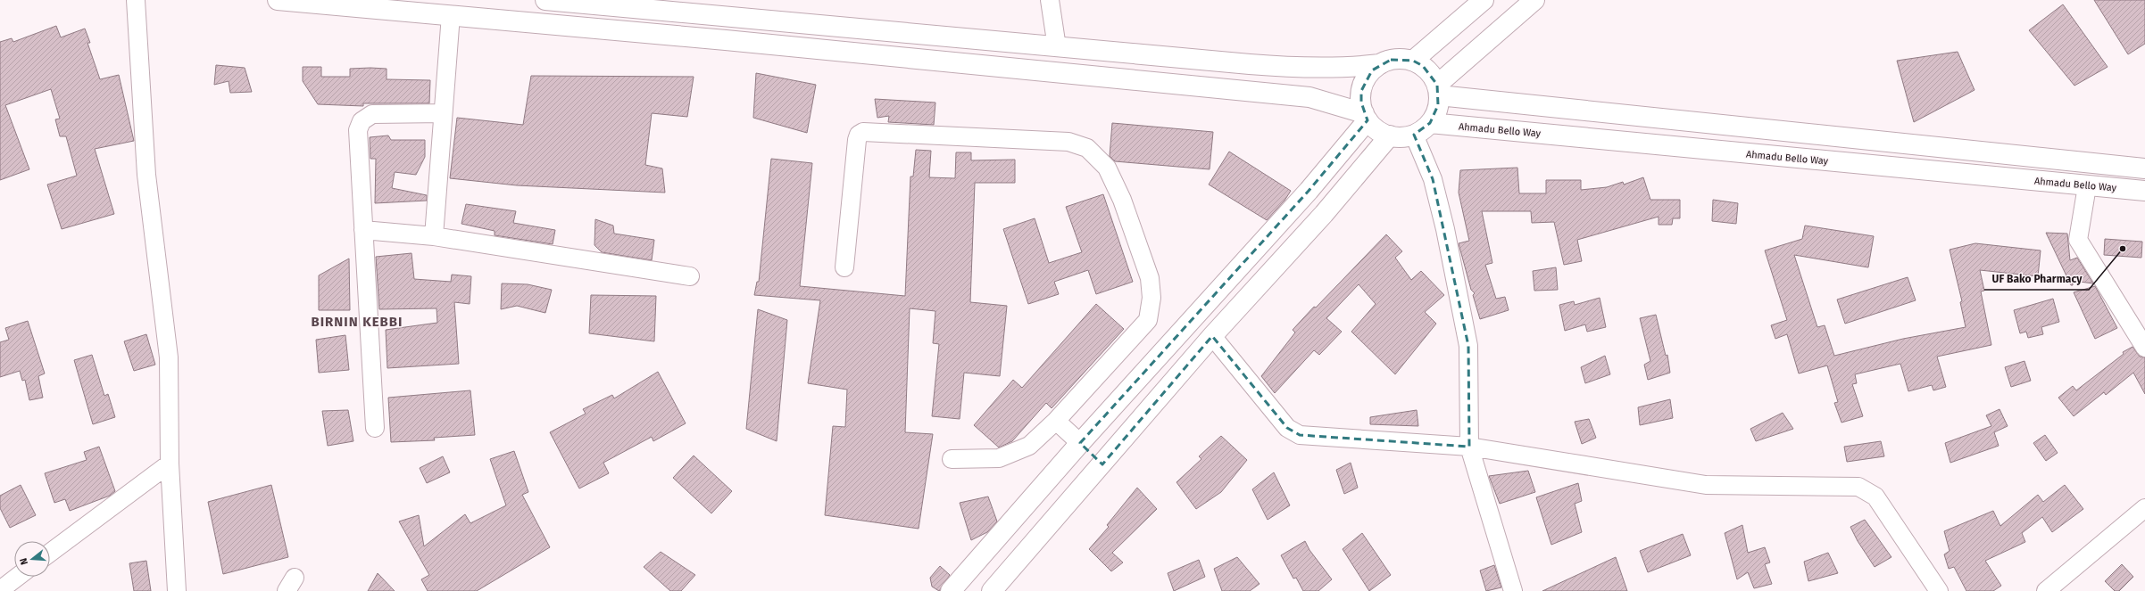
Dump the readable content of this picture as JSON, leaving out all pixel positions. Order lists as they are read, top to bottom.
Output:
{
  "streets": {
    "main road": ["Ahmadu Bello Way"]
  },
  "districts": ["BIRNIN KEBBI"],
  "places": ["UF Bako Pharmacy"],
  "north": "left"
}
